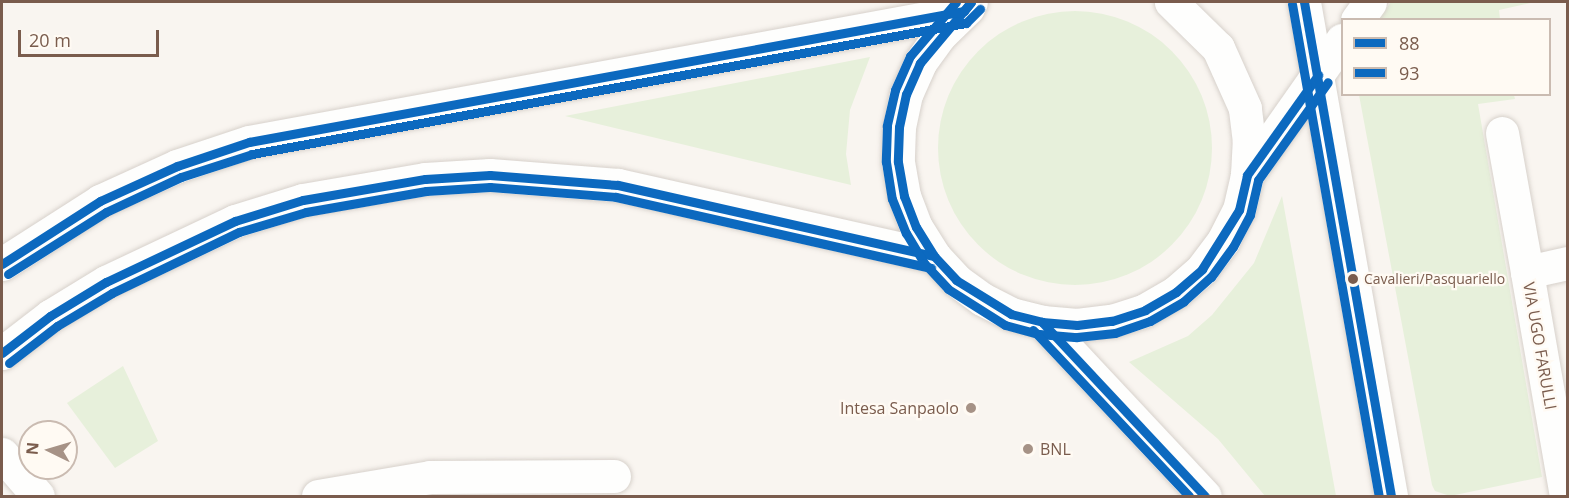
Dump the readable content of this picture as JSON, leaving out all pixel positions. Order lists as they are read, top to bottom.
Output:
{
  "streets": {
    "street": ["VIA UGO FARULLI"]
  },
  "places": ["Cavalieri/Pasquariello", "Intesa Sanpaolo", "BNL"],
  "lines": ["transit line 88", "transit line 93"],
  "legend": ["88", "93"],
  "scale_bar": "20 m",
  "north": "left"
}
